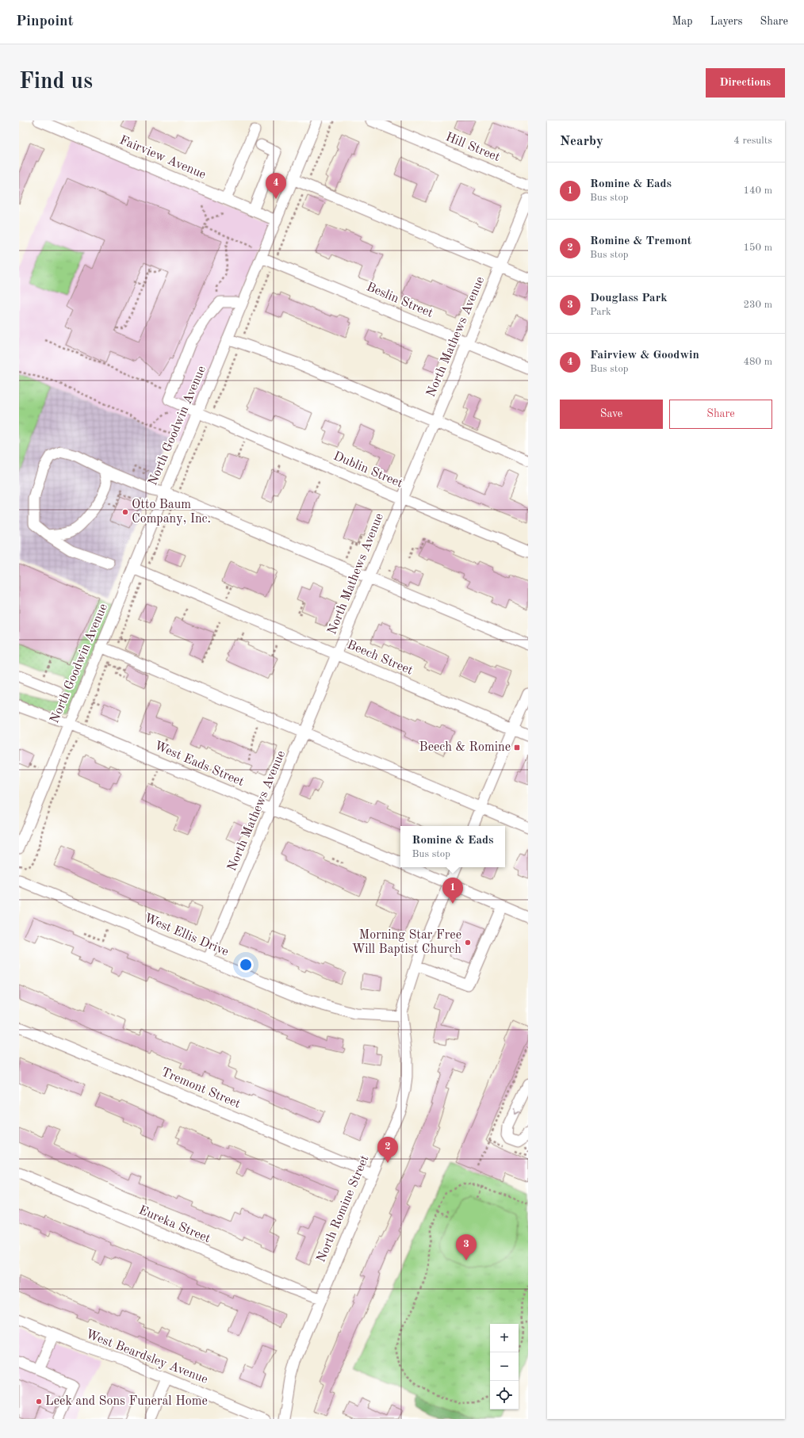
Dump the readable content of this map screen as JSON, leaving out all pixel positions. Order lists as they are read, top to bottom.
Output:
{
  "streets": {
    "street": [
      "Hill Street",
      "Fairview Avenue",
      "Beslin Street",
      "North Mathews Avenue",
      "North Goodwin Avenue",
      "Dublin Street",
      "Beech Street",
      "West Eads Street",
      "West Ellis Drive",
      "Tremont Street",
      "North Romine Street",
      "Eureka Street",
      "West Beardsley Avenue"
    ]
  },
  "crossings": [
    ["Fairview Avenue", "North Goodwin Avenue"],
    ["Beslin Street", "North Mathews Avenue"],
    ["Beslin Street", "North Goodwin Avenue"],
    ["North Mathews Avenue", "Dublin Street"],
    ["North Mathews Avenue", "Beech Street"],
    ["North Mathews Avenue", "West Eads Street"],
    ["North Mathews Avenue", "West Ellis Drive"],
    ["North Goodwin Avenue", "Dublin Street"],
    ["North Goodwin Avenue", "Beech Street"],
    ["North Goodwin Avenue", "West Eads Street"],
    ["West Eads Street", "North Romine Street"],
    ["West Ellis Drive", "North Romine Street"],
    ["Tremont Street", "North Romine Street"],
    ["North Romine Street", "Eureka Street"]
  ],
  "places": {
    "other": ["Otto Baum Company, Inc.", "Morning Star Free Will Baptist Church", "Leek and Sons Funeral Home"],
    "transit": ["Beech & Romine"]
  },
  "page": {
    "header": "Pinpoint",
    "nav": ["Map", "Layers", "Share"],
    "buttons": [
      "Directions",
      ["Save", "Share"]
    ],
    "title": "Find us",
    "heading": ["Nearby", "4 results"],
    "list": [
      {
        "mark": "1",
        "name": "Romine & Eads",
        "note": "Bus stop",
        "value": "140 m"
      },
      {
        "mark": "2",
        "name": "Romine & Tremont",
        "note": "Bus stop",
        "value": "150 m"
      },
      {
        "mark": "3",
        "name": "Douglass Park",
        "note": "Park",
        "value": "230 m"
      },
      {
        "mark": "4",
        "name": "Fairview & Goodwin",
        "note": "Bus stop",
        "value": "480 m"
      }
    ],
    "pins": [
      "4",
      "1",
      "2",
      "3"
    ],
    "popup": ["Romine & Eads", "Bus stop"],
    "map_buttons": ["+", "−"]
  }
}
